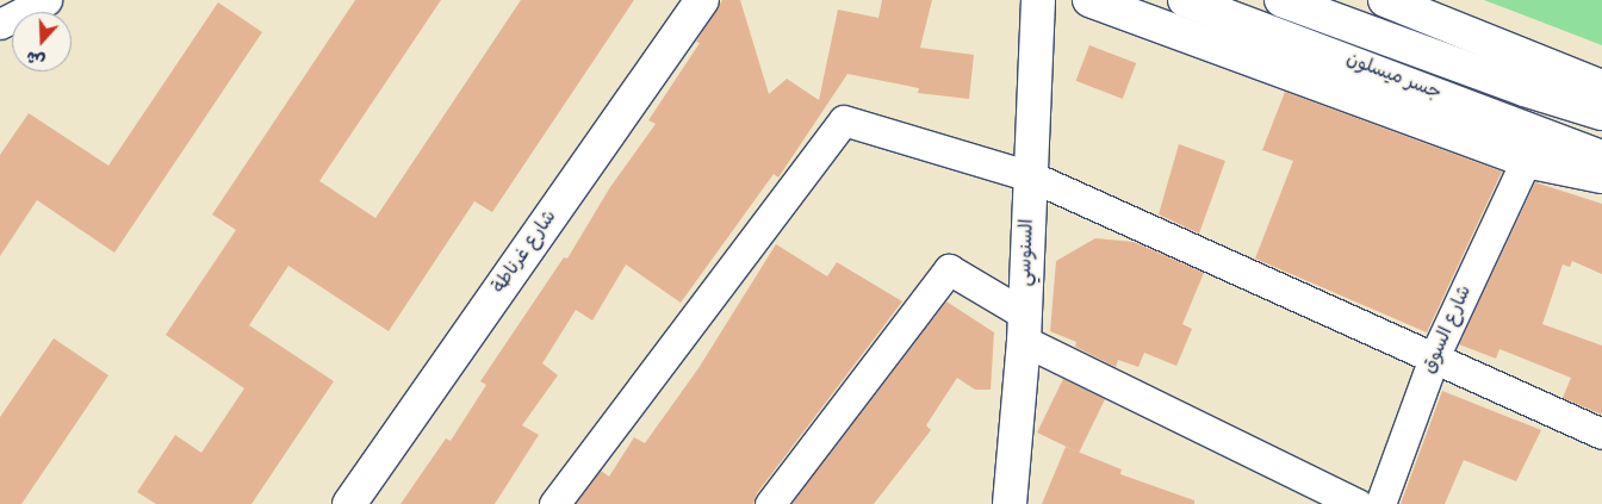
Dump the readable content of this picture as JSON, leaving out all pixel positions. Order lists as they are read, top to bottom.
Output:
{
  "streets": {
    "main road": ["جسر ميسلون", "شارع غرناطة", "السنوسي"],
    "street": ["شارع السوق"]
  },
  "north": "bottom"
}
